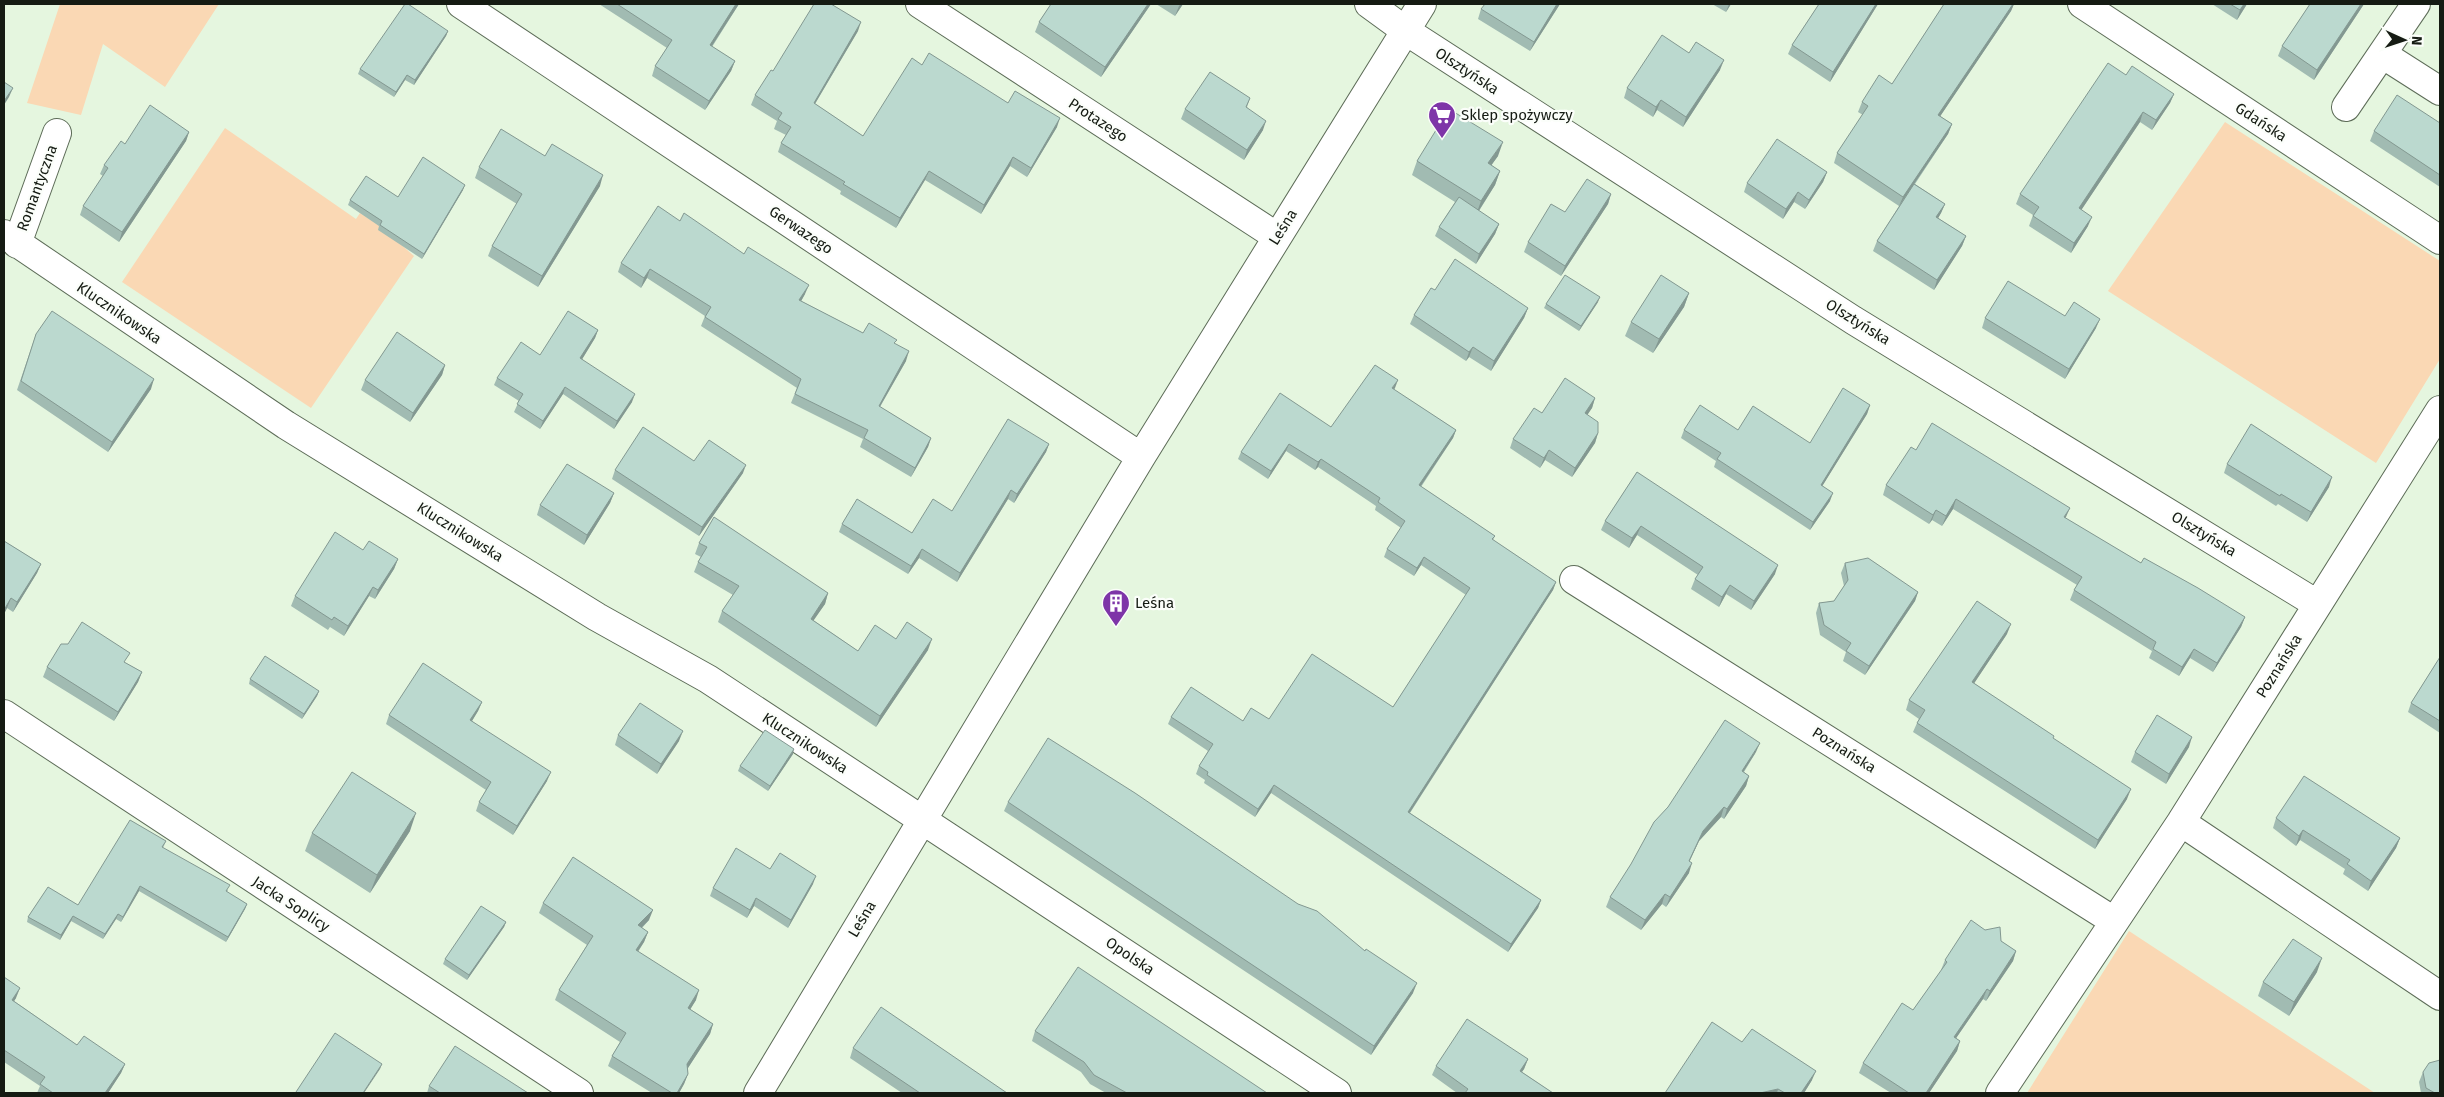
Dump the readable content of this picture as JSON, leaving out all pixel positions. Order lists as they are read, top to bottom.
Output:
{
  "streets": {
    "street": [
      "Olsztyńska",
      "Protazego",
      "Gdańska",
      "Romantyczna",
      "Leśna",
      "Gerwazego",
      "Klucznikowska",
      "Poznańska",
      "Jacka Soplicy",
      "Opolska"
    ]
  },
  "crossings": [
    ["Olsztyńska", "Leśna"],
    ["Olsztyńska", "Poznańska"],
    ["Protazego", "Leśna"],
    ["Romantyczna", "Klucznikowska"],
    ["Leśna", "Gerwazego"],
    ["Leśna", "Klucznikowska"],
    ["Leśna", "Opolska"],
    ["Klucznikowska", "Opolska"]
  ],
  "places": {
    "supermarket": ["Sklep spożywczy"],
    "building": ["Leśna"]
  },
  "north": "right"
}
